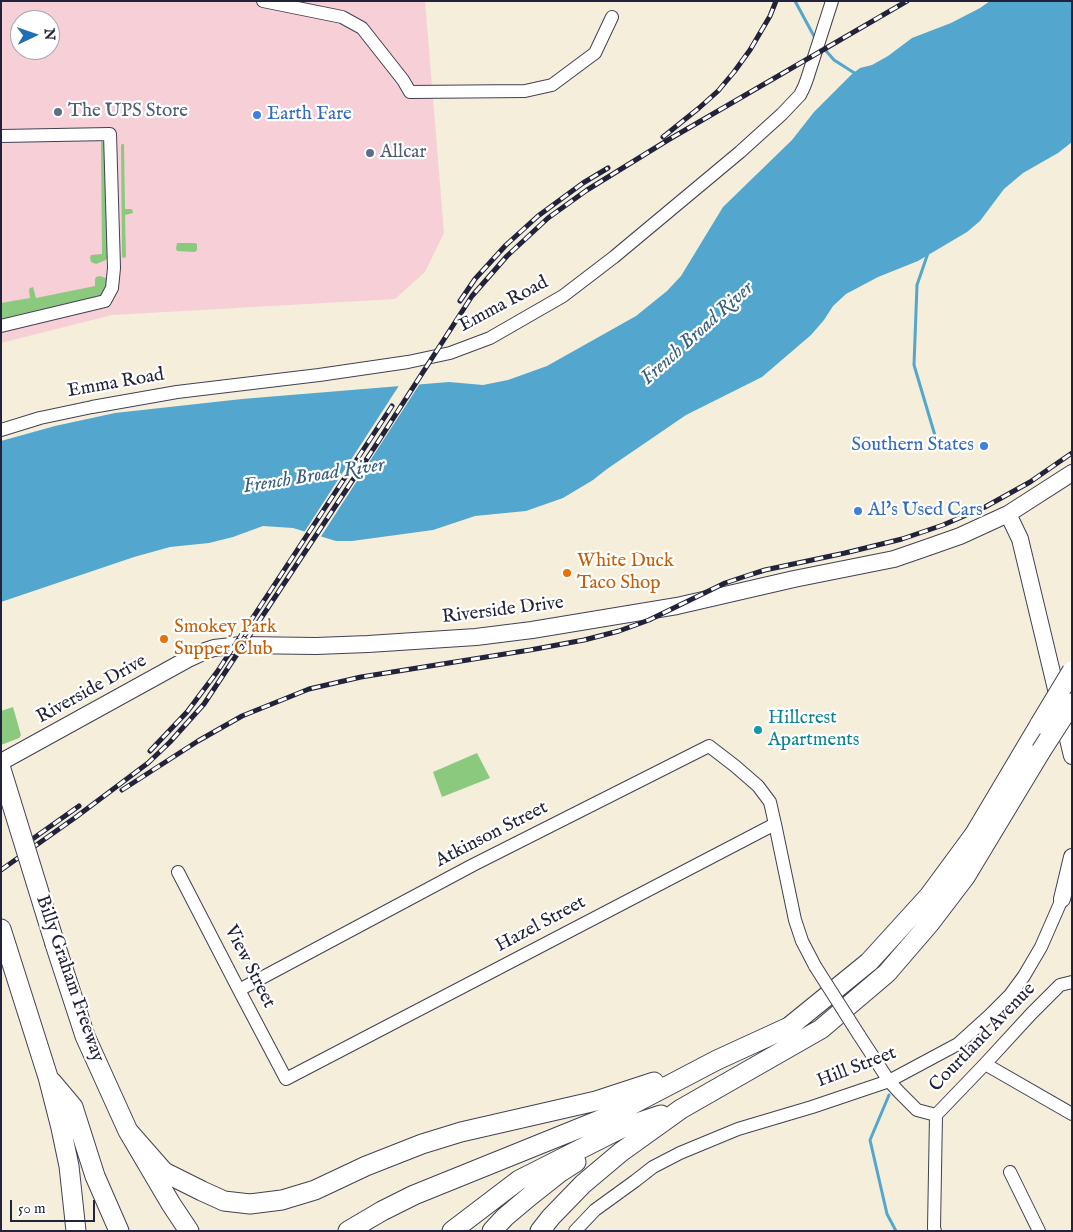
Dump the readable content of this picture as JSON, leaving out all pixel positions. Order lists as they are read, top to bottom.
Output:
{
  "streets": {
    "highway": ["Billy Graham Freeway"],
    "main road": ["Riverside Drive", "Hill Street"],
    "street": [
      "Emma Road",
      "Atkinson Street",
      "Hazel Street",
      "View Street",
      "Courtland Avenue"
    ]
  },
  "crossings": [
    ["Atkinson Street", "Hazel Street"],
    ["Atkinson Street", "View Street"],
    ["Atkinson Street", "Courtland Avenue"],
    ["Hazel Street", "View Street"],
    ["Hazel Street", "Courtland Avenue"],
    ["Courtland Avenue", "Hill Street"]
  ],
  "water": ["French Broad River"],
  "places": [
    "The UPS Store",
    "Earth Fare",
    "Allcar",
    "Southern States",
    "Al's Used Cars",
    "White Duck Taco Shop",
    "Smokey Park Supper Club",
    "Hillcrest Apartments"
  ],
  "scale_bar": "50 m",
  "north": "right"
}
